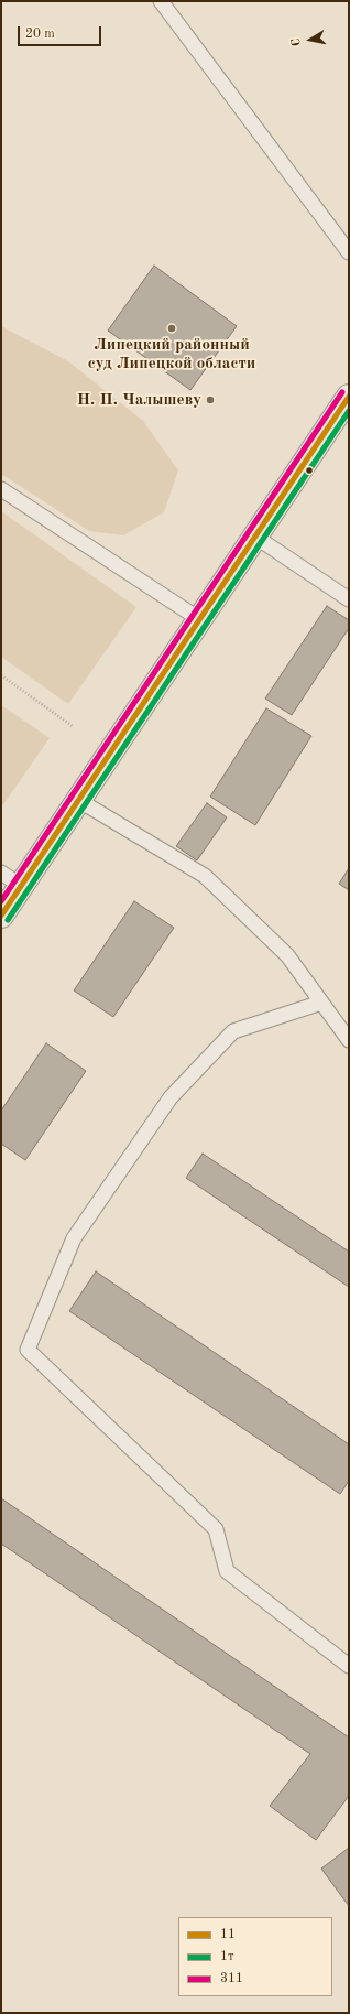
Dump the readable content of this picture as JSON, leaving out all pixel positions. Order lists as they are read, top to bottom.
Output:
{
  "places": ["Липецкий районный суд Липецкой области", "Н. П. Чалышеву"],
  "lines": ["transit line 311", "transit line 11", "transit line 1т"],
  "legend": ["11", "1т", "311"],
  "scale_bar": "20 m",
  "north": "left"
}
